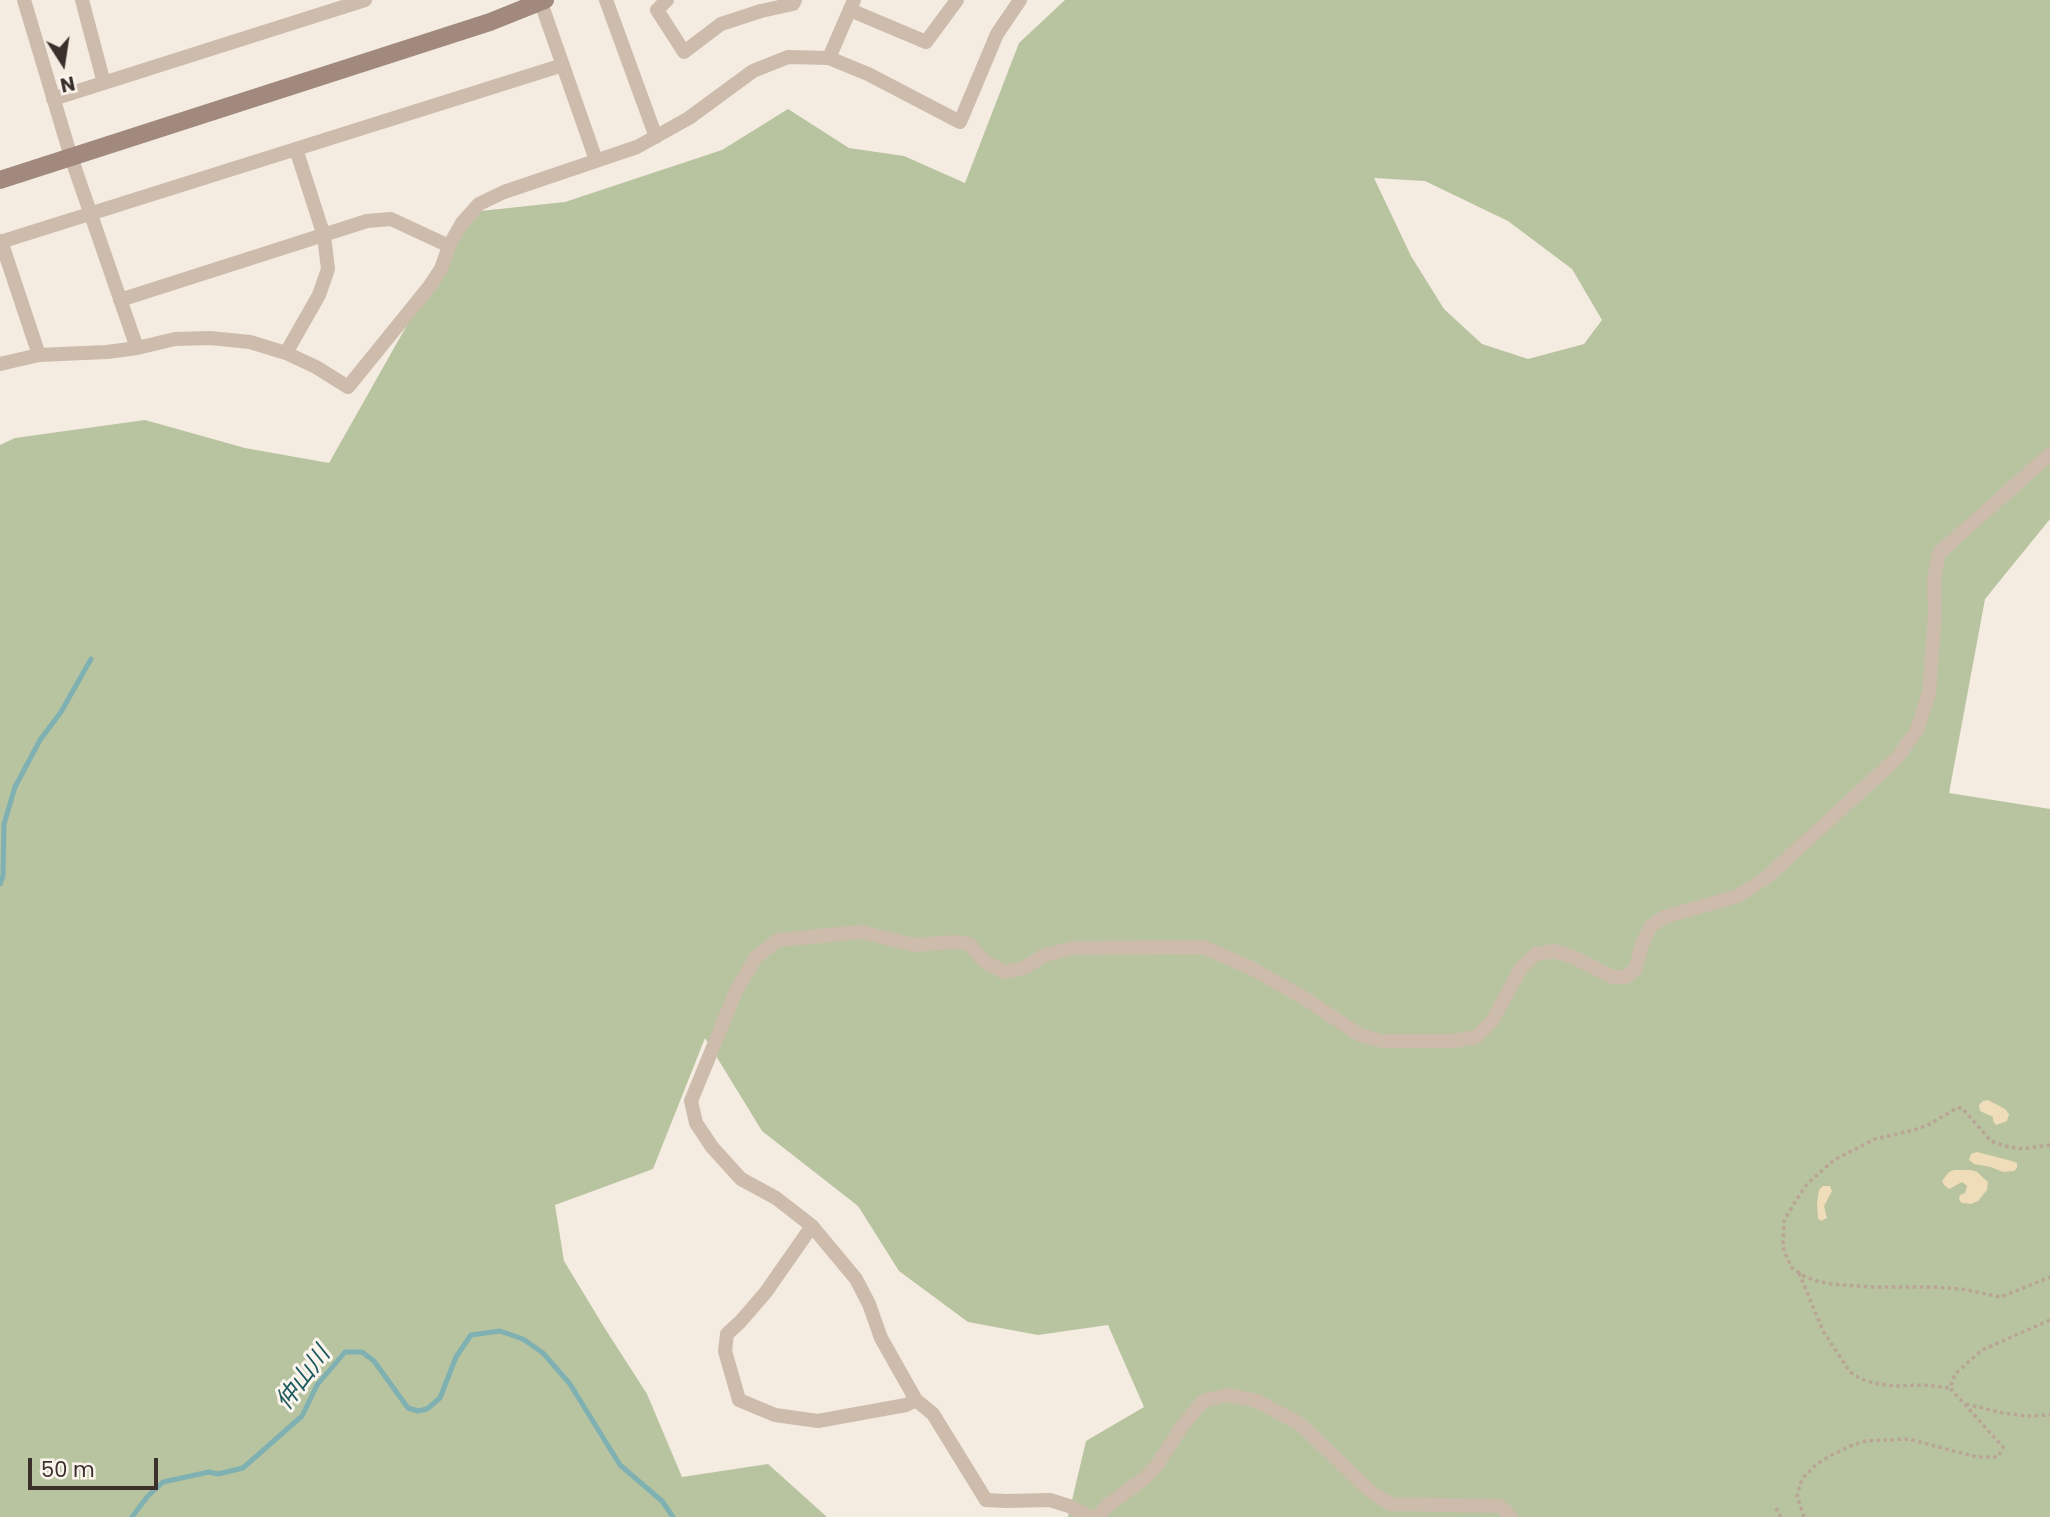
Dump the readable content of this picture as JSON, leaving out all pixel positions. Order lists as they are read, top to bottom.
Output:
{
  "water": ["仲山川"],
  "scale_bar": "50 m",
  "north": "bottom"
}
